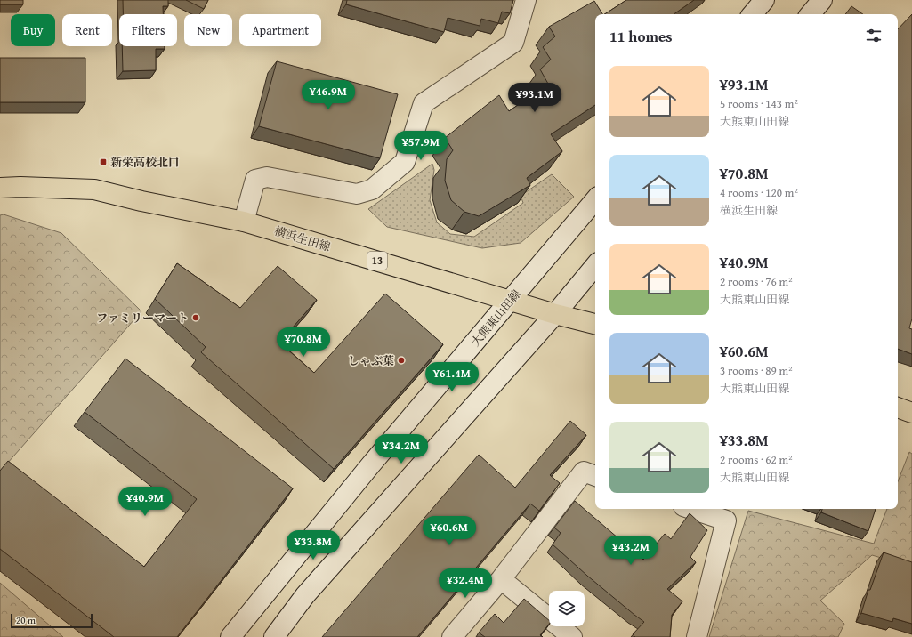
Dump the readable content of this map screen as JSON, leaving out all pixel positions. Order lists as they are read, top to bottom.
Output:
{
  "streets": {
    "main road": ["横浜生田線", "13"],
    "street": ["大熊東山田線"]
  },
  "crossings": [
    ["横浜生田線", "大熊東山田線"]
  ],
  "places": {
    "transit": ["新栄高校北口"],
    "other": ["ファミリーマート", "しゃぶ葉"]
  },
  "scale_bar": "20 m",
  "page": {
    "chip": [
      "Buy",
      "Rent",
      "Filters",
      "New",
      "Apartment"
    ],
    "heading": "11 homes",
    "list": [
      {
        "name": "¥93.1M",
        "note": "5 rooms · 143 m² · 大熊東山田線"
      },
      {
        "name": "¥70.8M",
        "note": "4 rooms · 120 m² · 横浜生田線"
      },
      {
        "name": "¥40.9M",
        "note": "2 rooms · 76 m² · 大熊東山田線"
      },
      {
        "name": "¥60.6M",
        "note": "3 rooms · 89 m² · 大熊東山田線"
      },
      {
        "name": "¥33.8M",
        "note": "2 rooms · 62 m² · 大熊東山田線"
      }
    ],
    "price": [
      "¥46.9M",
      "¥93.1M",
      "¥57.9M",
      "¥70.8M",
      "¥61.4M",
      "¥34.2M",
      "¥40.9M",
      "¥60.6M",
      "¥33.8M",
      "¥43.2M",
      "¥32.4M"
    ],
    "scale": "20 m"
  }
}
